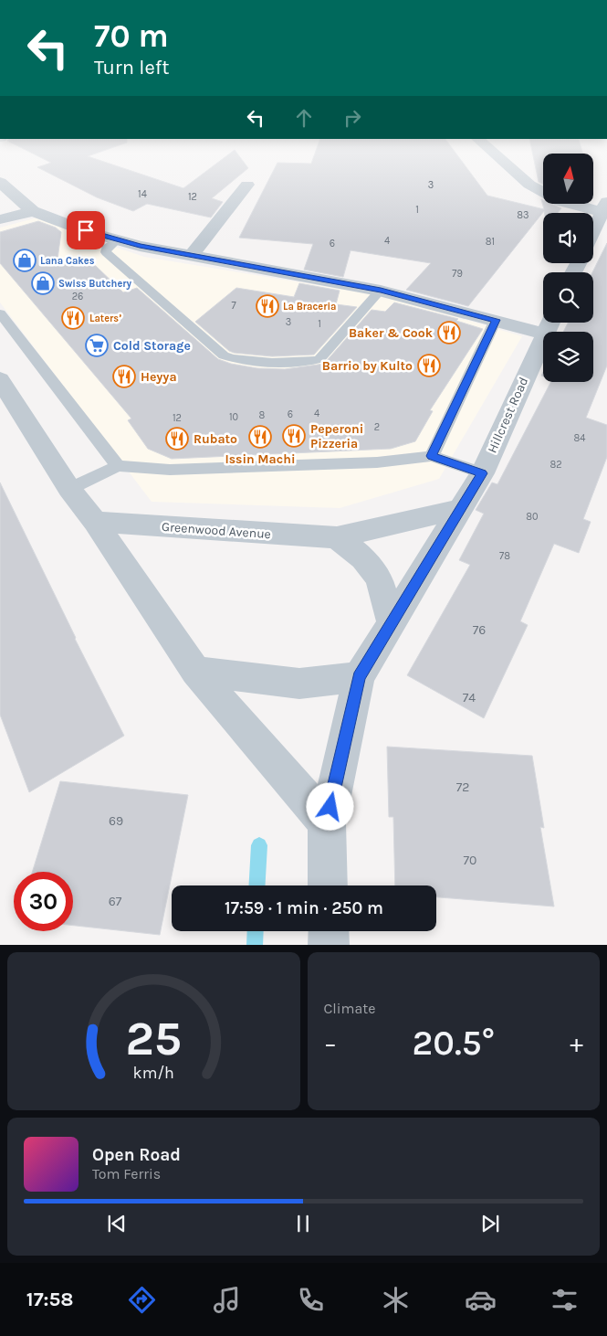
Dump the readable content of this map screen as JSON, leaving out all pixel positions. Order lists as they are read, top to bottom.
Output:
{
  "streets": {
    "street": ["Hillcrest Road", "Greenwood Avenue"]
  },
  "crossings": [
    ["Hillcrest Road", "Greenwood Avenue"]
  ],
  "places": {
    "shop": ["Lana Cakes", "Swiss Butchery"],
    "restaurant": [
      "La Braceria",
      "Laters’",
      "Baker & Cook",
      "Barrio by Kulto",
      "Heyya",
      "Peperoni Pizzeria",
      "Issin Machi",
      "Rubato"
    ],
    "supermarket": ["Cold Storage"]
  },
  "house_numbers": [
    "3",
    "14",
    "12",
    "1",
    "83",
    "4",
    "81",
    "6",
    "79",
    "26",
    "7",
    "3",
    "1",
    "4",
    "6",
    "8",
    "10",
    "12",
    "2",
    "84",
    "82",
    "80",
    "78",
    "76",
    "74",
    "72",
    "69",
    "70",
    "67"
  ],
  "north": "top",
  "page": {
    "turn": ["70 m", "Turn left"],
    "limit": "30",
    "trip": "17:59 · 1 min · 250 m",
    "tile": "Climate",
    "heat": ["−", "20.5°", "+"],
    "song": ["Open Road", "Tom Ferris"],
    "tabs": "17:58",
    "gauge": ["25", "km/h"]
  }
}
